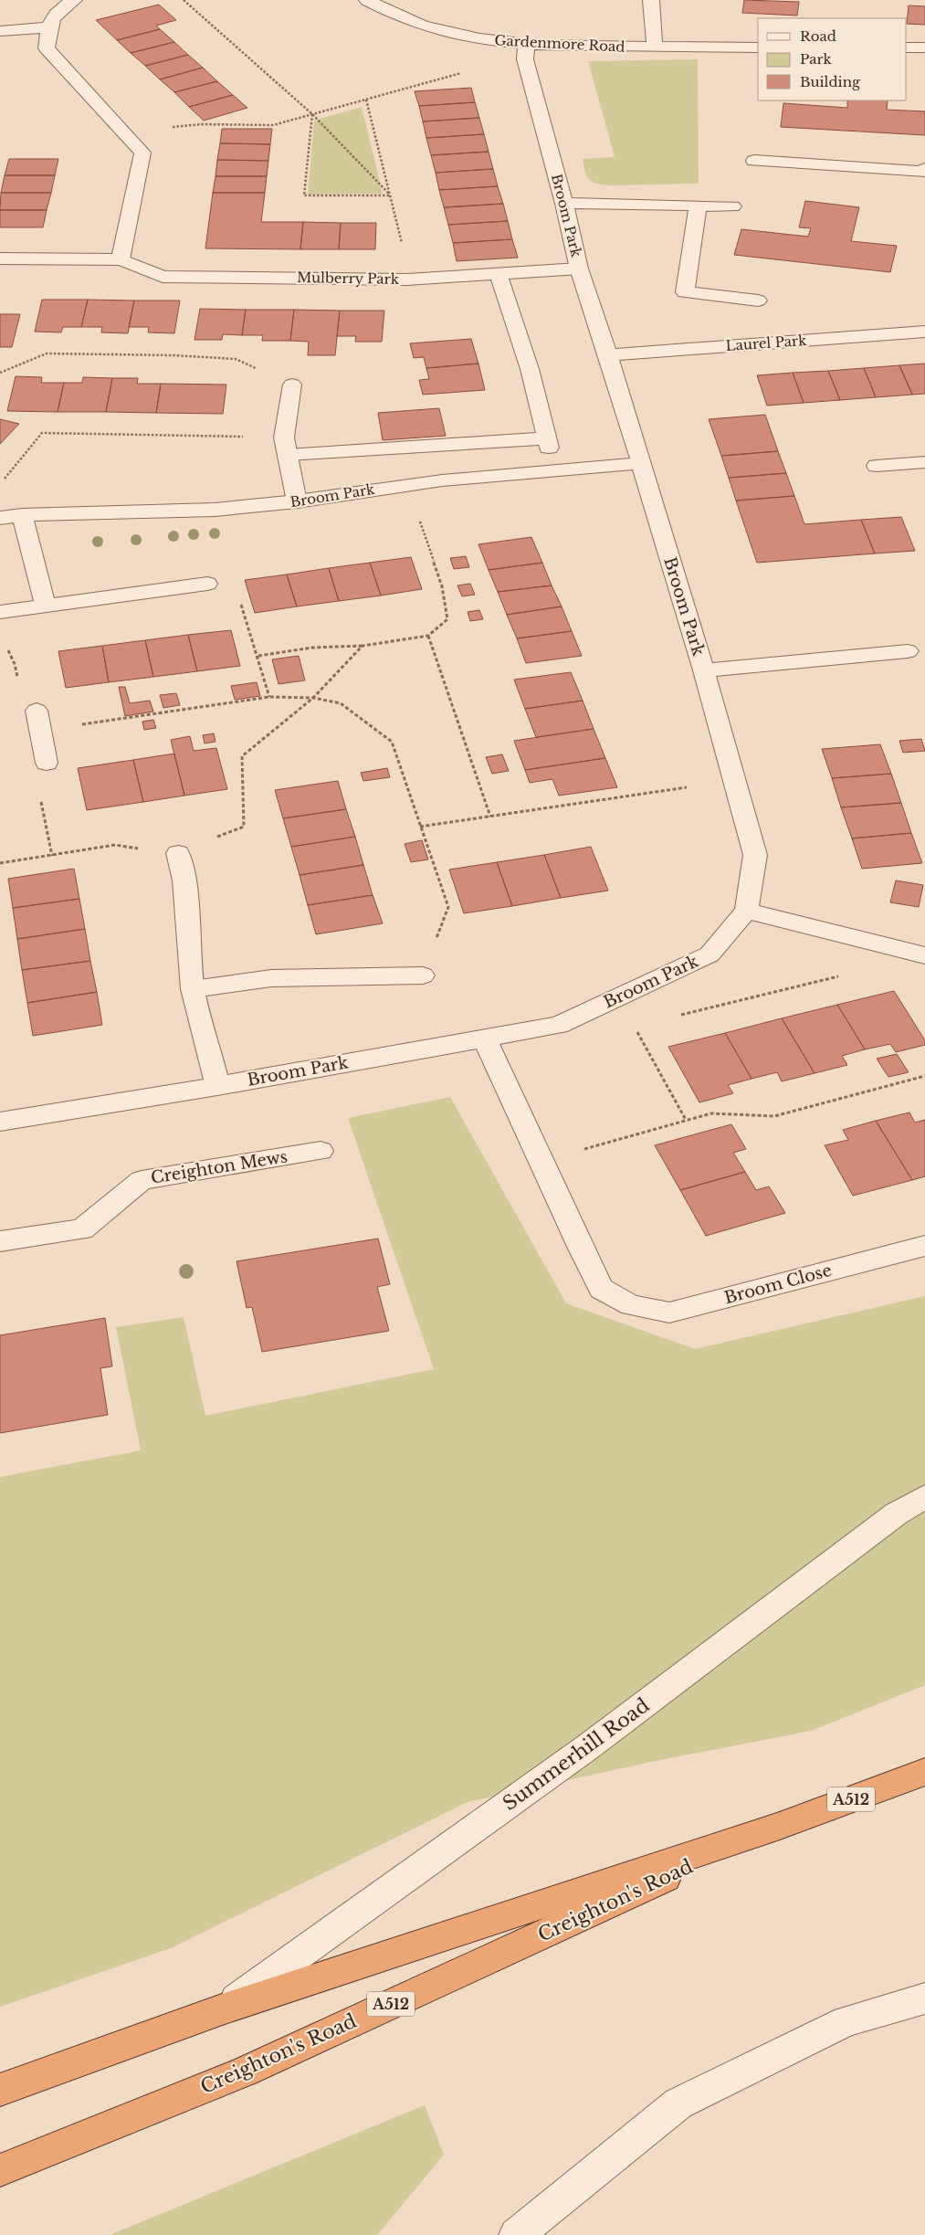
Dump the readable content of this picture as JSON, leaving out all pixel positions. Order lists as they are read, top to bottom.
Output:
{
  "streets": {
    "highway": ["A512", "Creighton's Road"],
    "street": [
      "Gardenmore Road",
      "Broom Park",
      "Mulberry Park",
      "Laurel Park",
      "Creighton Mews",
      "Broom Close",
      "Summerhill Road"
    ]
  },
  "crossings": [
    ["Gardenmore Road", "Broom Park"],
    ["Broom Park", "Mulberry Park"],
    ["Broom Park", "Laurel Park"],
    ["Summerhill Road", "Creighton's Road"]
  ],
  "legend": ["Road", "Park", "Building"]
}
